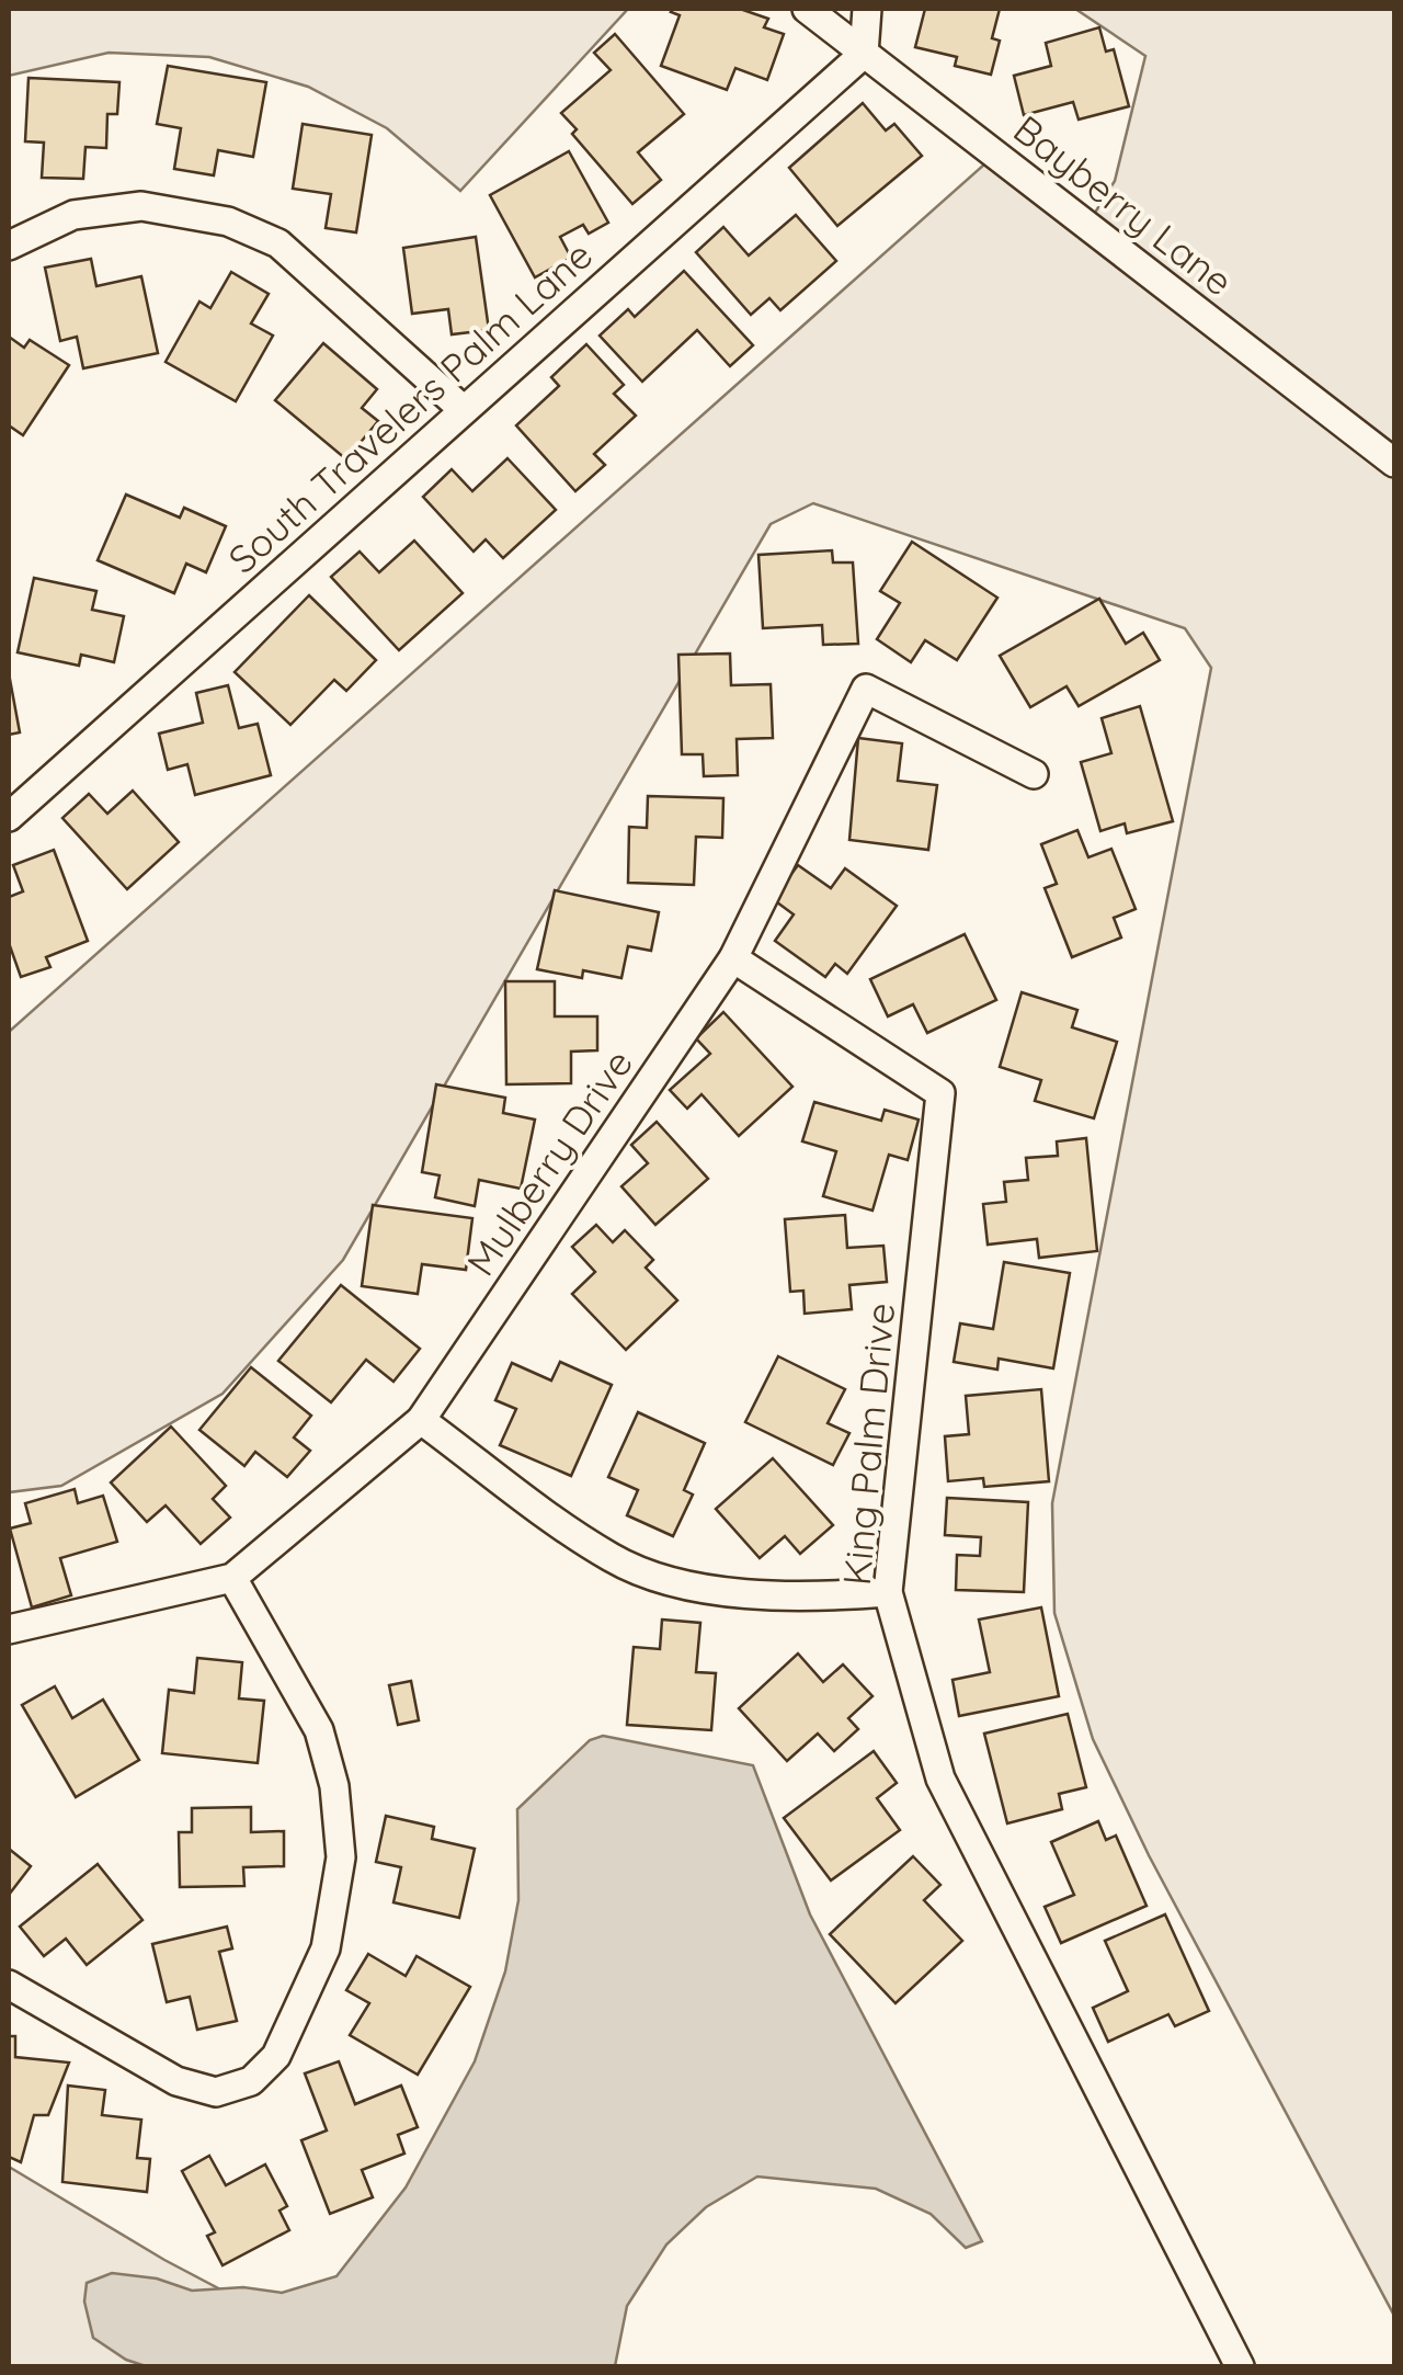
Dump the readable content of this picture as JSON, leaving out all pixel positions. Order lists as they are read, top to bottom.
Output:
{
  "streets": {
    "street": [
      "Bayberry Lane",
      "South Travelers Palm Lane",
      "Mulberry Drive",
      "King Palm Drive"
    ]
  },
  "crossings": [
    ["Bayberry Lane", "South Travelers Palm Lane"],
    ["Mulberry Drive", "King Palm Drive"]
  ]
}
